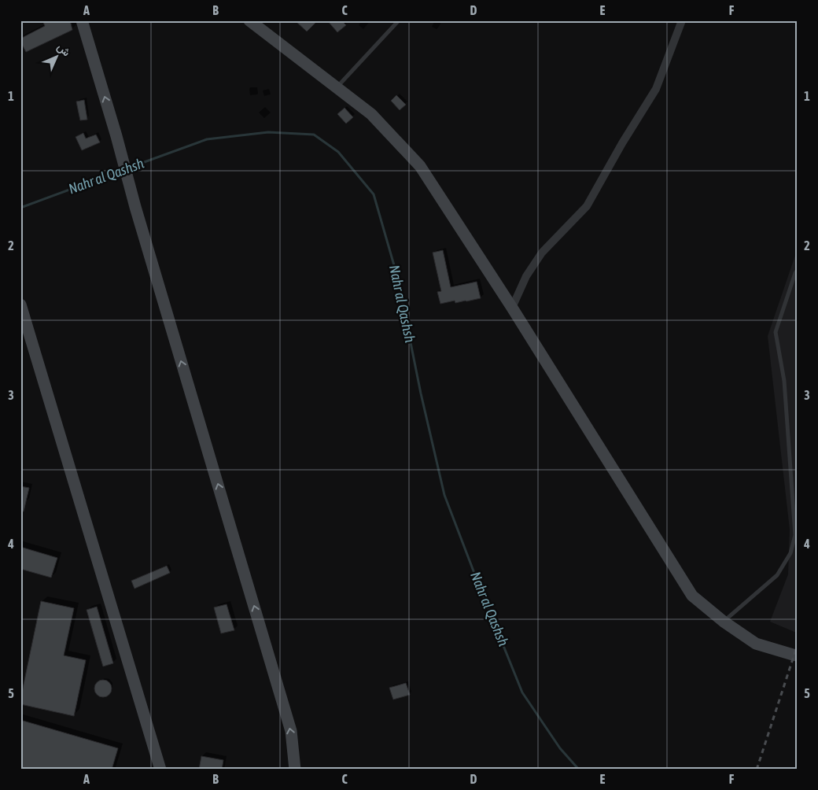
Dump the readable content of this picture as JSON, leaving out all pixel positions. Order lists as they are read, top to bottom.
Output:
{
  "water": ["Nahr al Qashsh"],
  "north": "top right",
  "grid": {
    "columns": [
      "A",
      "B",
      "C",
      "D",
      "E",
      "F"
    ],
    "rows": [
      "1",
      "2",
      "3",
      "4",
      "5"
    ]
  }
}
